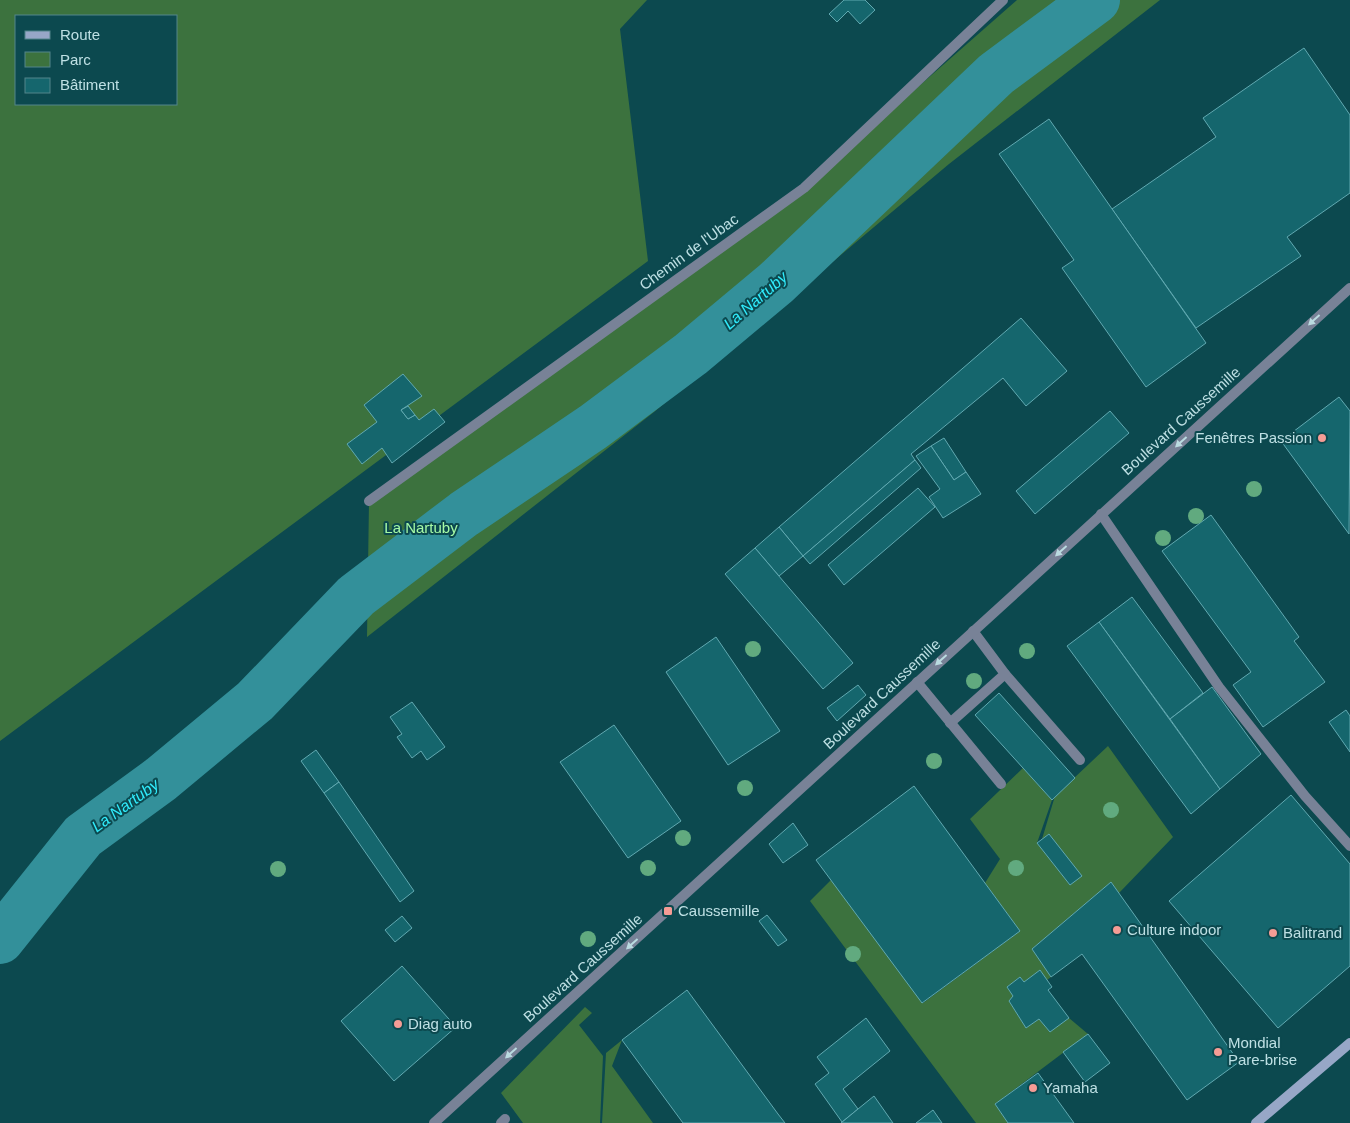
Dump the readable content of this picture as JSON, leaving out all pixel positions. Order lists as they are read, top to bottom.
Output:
{
  "streets": {
    "street": ["Chemin de l'Ubac", "Boulevard Caussemille"]
  },
  "one_way": ["Boulevard Caussemille"],
  "water": ["La Nartuby"],
  "parks": ["La Nartuby"],
  "places": {
    "other": [
      "Fenêtres Passion",
      "Culture indoor",
      "Balitrand",
      "Diag auto",
      "Mondial Pare-brise",
      "Yamaha"
    ],
    "transit": ["Caussemille"]
  },
  "legend": ["Route", "Parc", "Bâtiment"]
}
